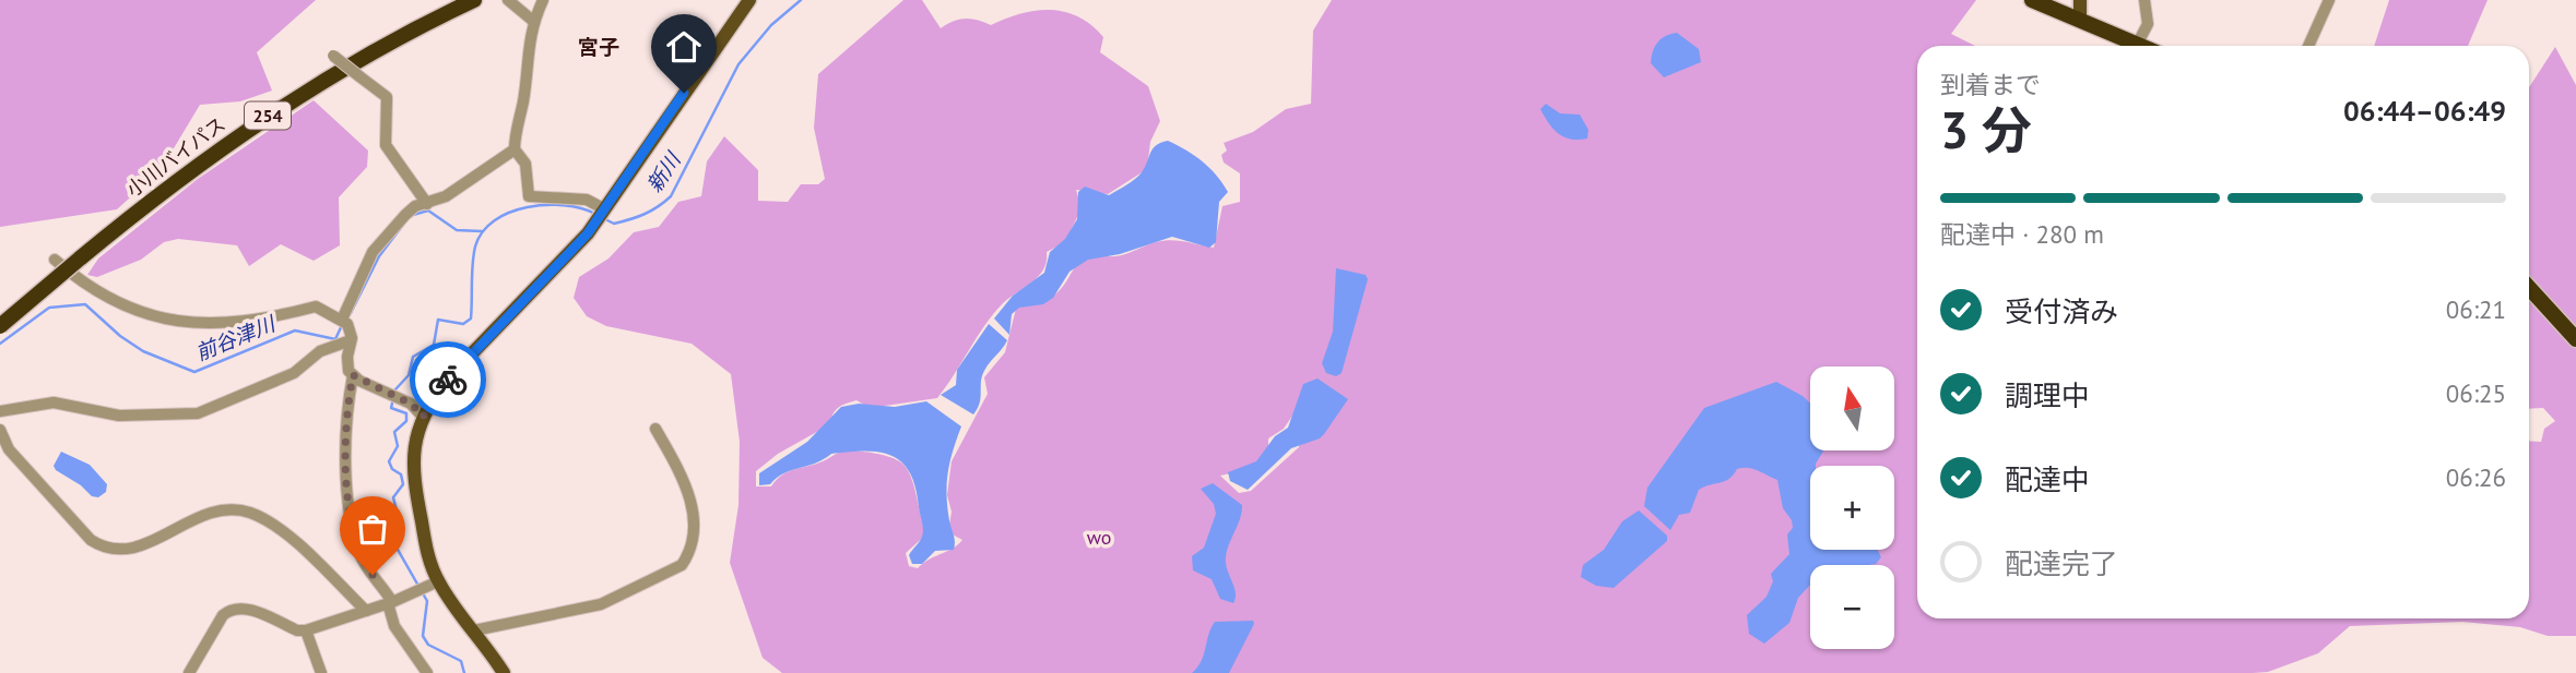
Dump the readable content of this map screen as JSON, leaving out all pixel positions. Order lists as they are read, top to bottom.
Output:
{
  "streets": {
    "highway": ["254", "小川バイパス"]
  },
  "districts": ["宮子"],
  "water": ["新川", "前谷津川"],
  "parks": ["wo"],
  "north": "top",
  "page": {
    "heading": ["3 分", "到着まで", "06:44–06:49"],
    "bar": "配達中 · 280 m",
    "list": [
      ["受付済み", "06:21"],
      ["調理中", "06:25"],
      ["配達中", "06:26"],
      "配達完了"
    ],
    "map_buttons": ["+", "−"]
  }
}
